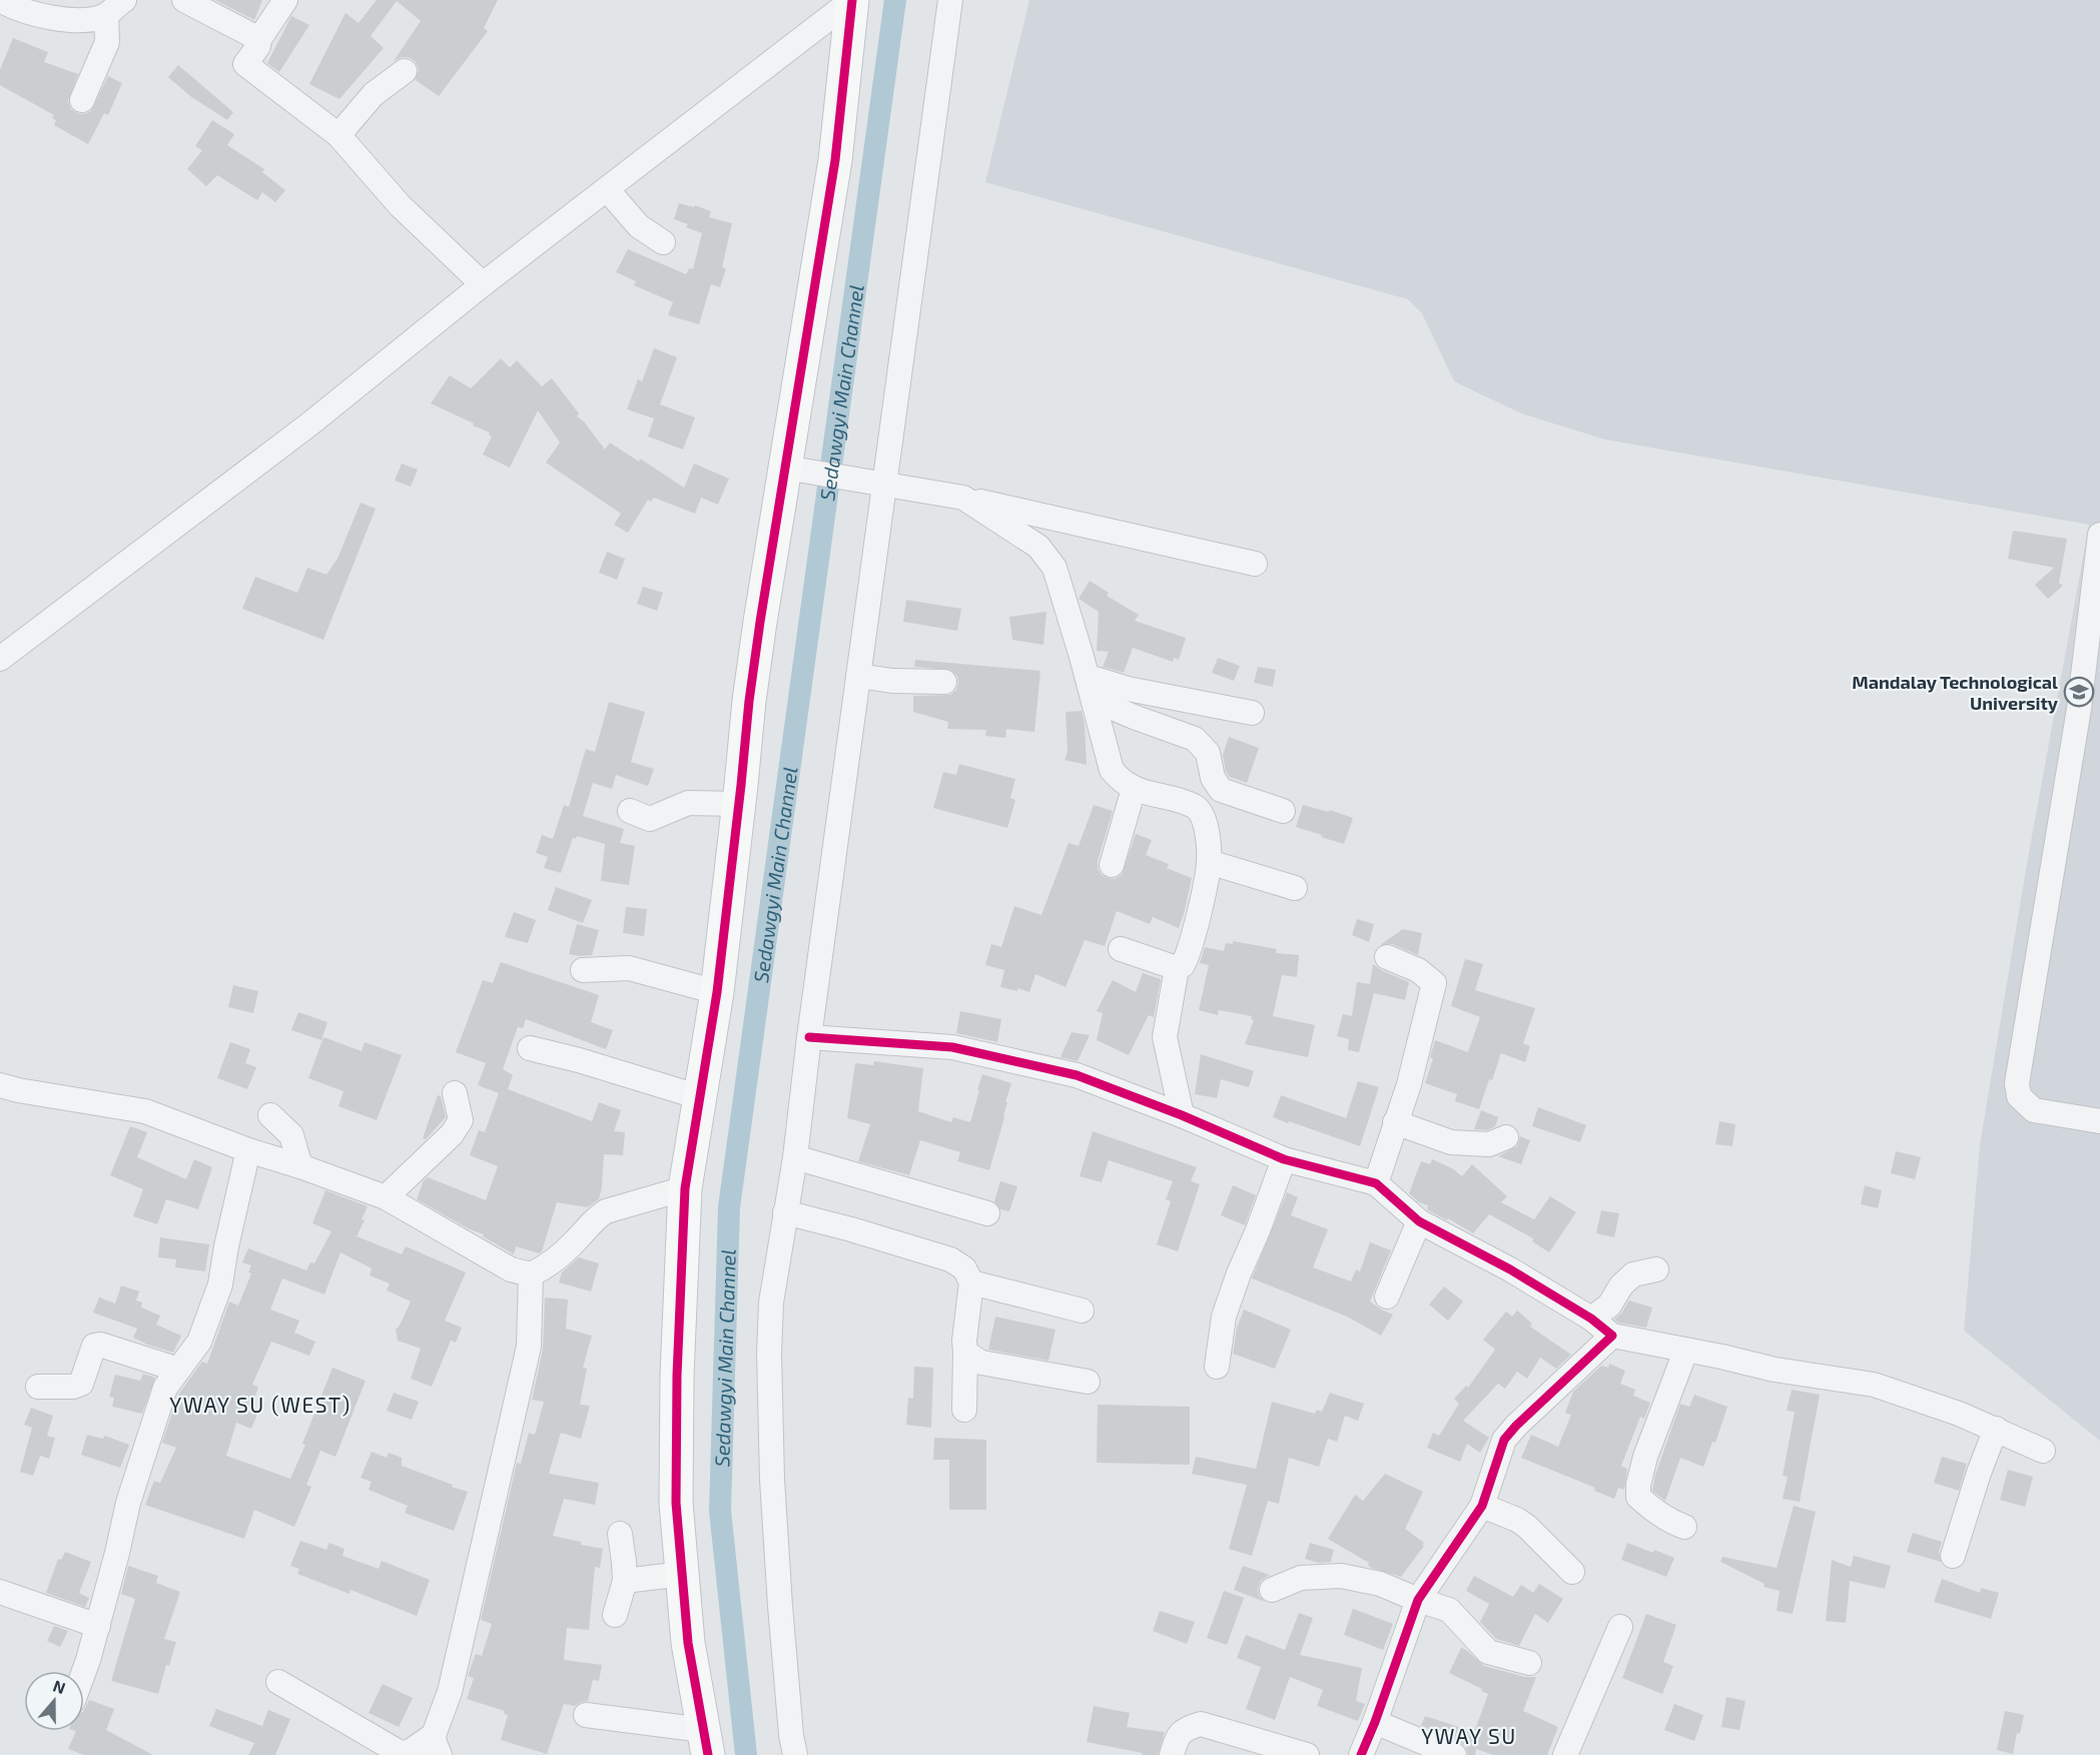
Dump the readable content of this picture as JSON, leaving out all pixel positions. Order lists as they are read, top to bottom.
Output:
{
  "districts": ["YWAY SU (WEST)", "YWAY SU"],
  "water": ["Sedawgyi Main Channel"],
  "places": {
    "school or university": ["Mandalay Technological University"]
  },
  "north": "top"
}
